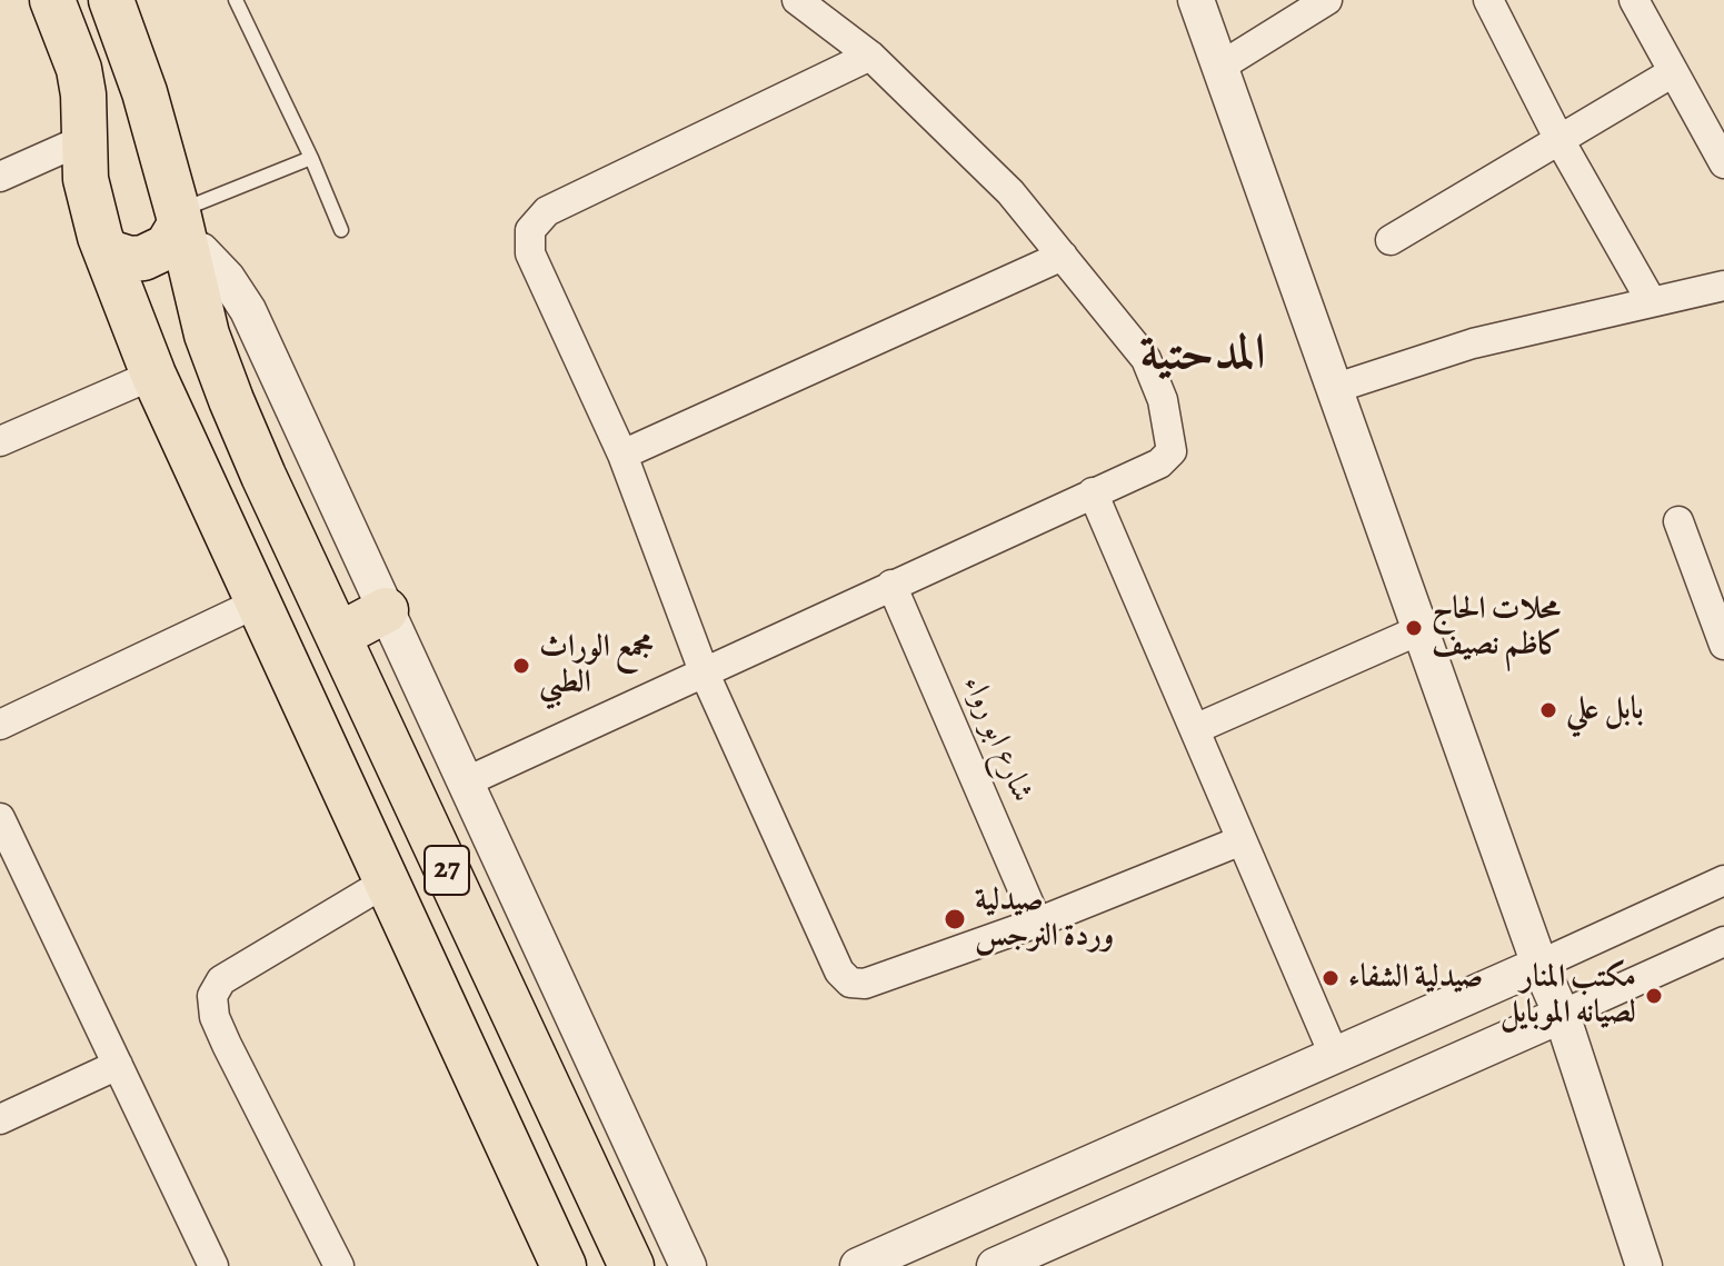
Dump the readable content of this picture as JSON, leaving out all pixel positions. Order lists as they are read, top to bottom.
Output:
{
  "streets": {
    "main road": ["27"],
    "street": ["شارع ابو رواء"]
  },
  "districts": ["المدحتية"],
  "places": [
    "محلات الحاج كاظم نصيف",
    "مجمع الوراث الطبي",
    "بابل علي",
    "صيدلية وردة النرجس",
    "صيدلية الشفاء",
    "مكتب المنار لصيانه الموبايل"
  ]
}
